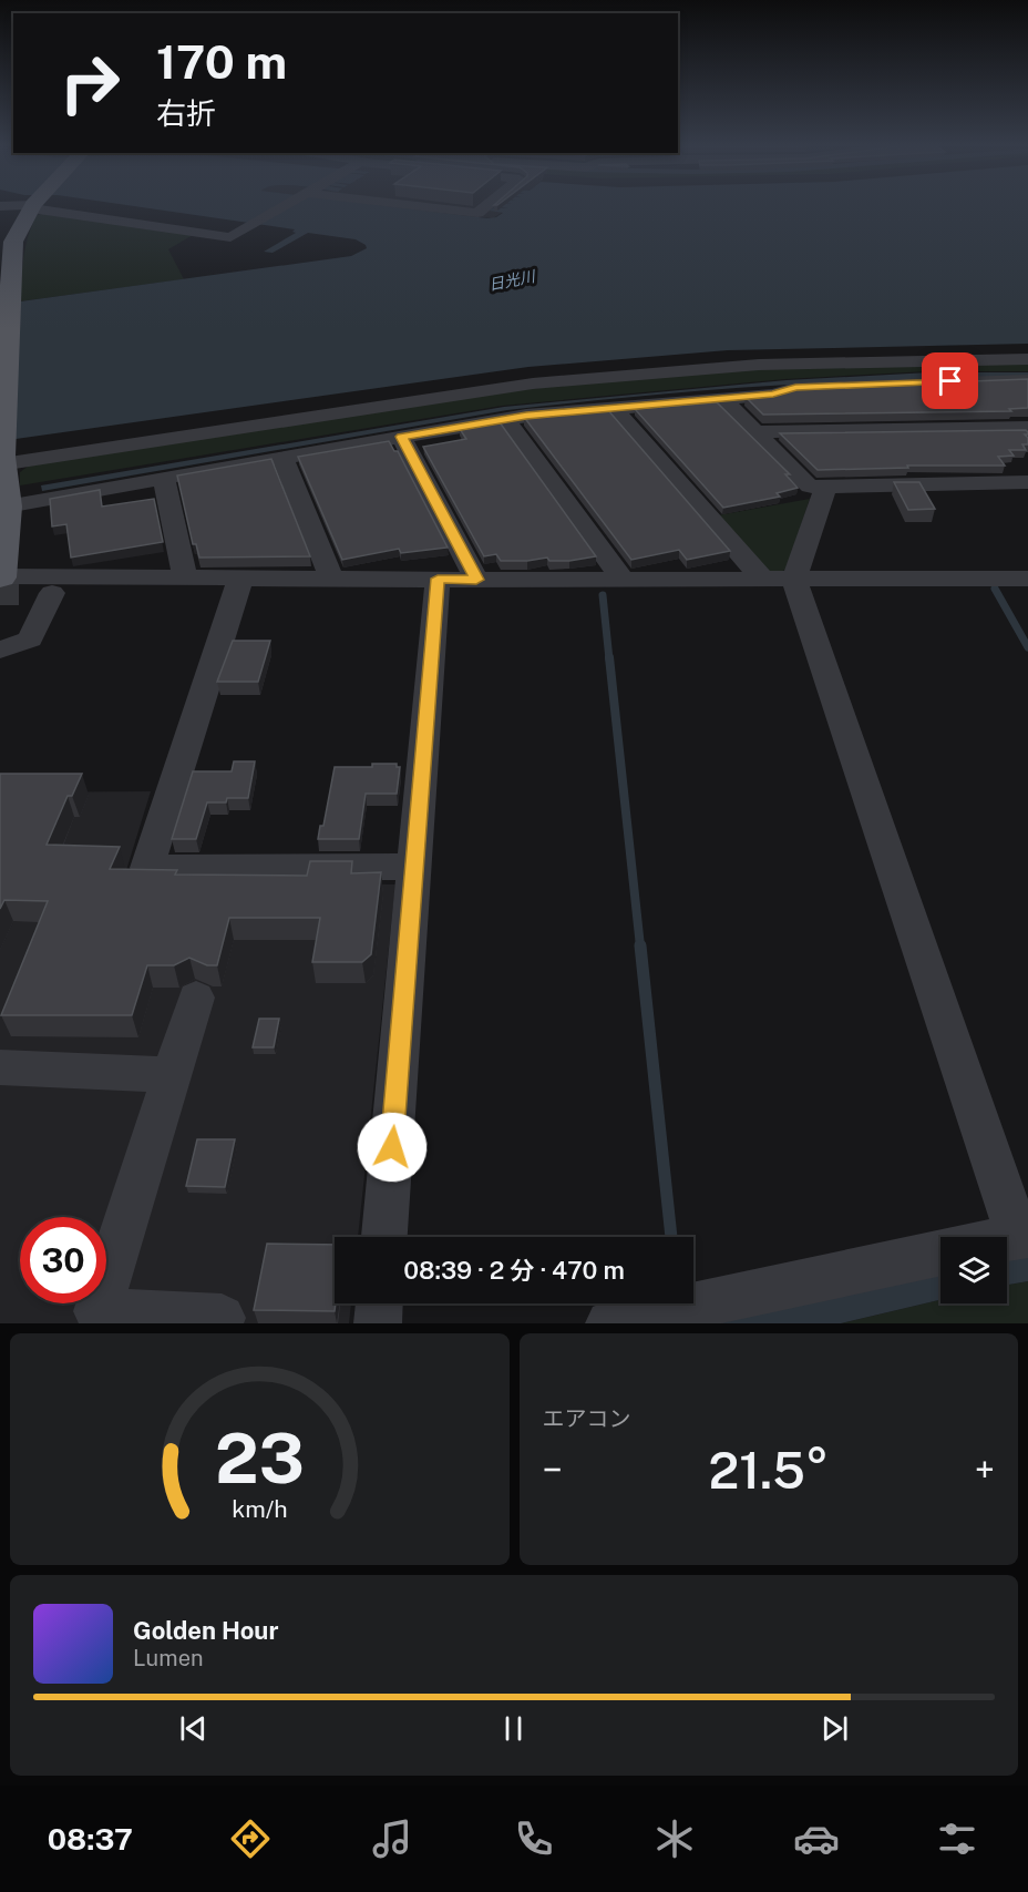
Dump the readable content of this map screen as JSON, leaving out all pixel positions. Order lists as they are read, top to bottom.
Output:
{
  "water": ["日光川"],
  "page": {
    "turn": ["170 m", "右折"],
    "limit": "30",
    "trip": "08:39 · 2 分 · 470 m",
    "tile": "エアコン",
    "heat": ["−", "21.5°", "+"],
    "song": ["Golden Hour", "Lumen"],
    "tabs": "08:37",
    "gauge": ["23", "km/h"]
  }
}
